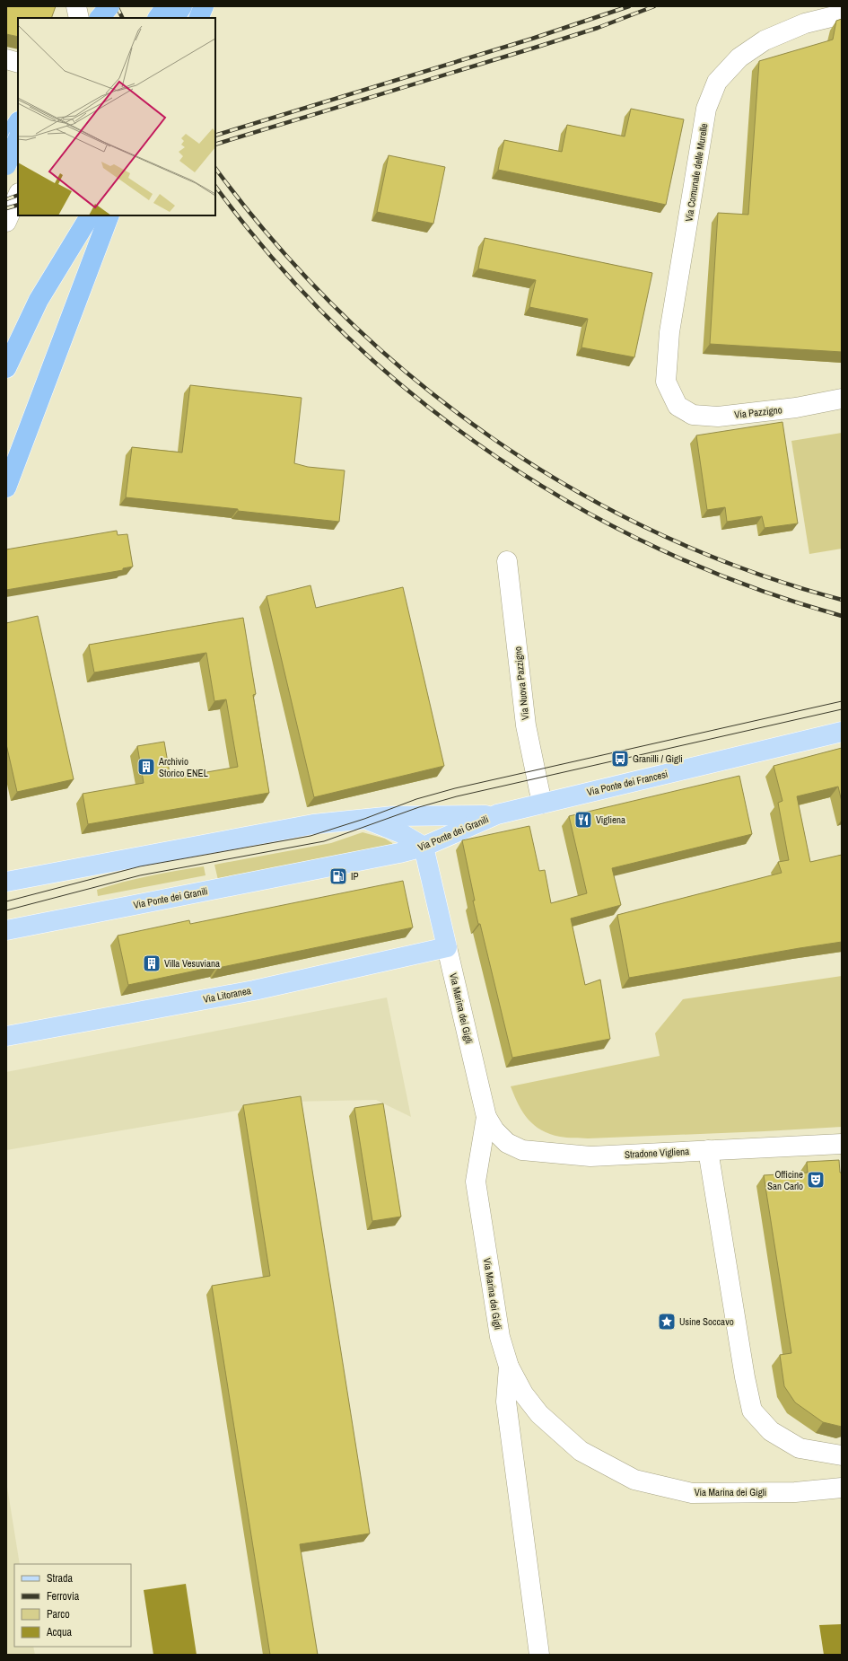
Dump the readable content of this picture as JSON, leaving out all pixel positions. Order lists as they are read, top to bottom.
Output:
{
  "streets": {
    "main road": [
      "Via Ponte dei Francesi",
      "Via Ponte dei Granili",
      "Via Litoranea",
      "Via Marina dei Gigli"
    ],
    "street": [
      "Via Comunale delle Murelle",
      "Via Pazzigno",
      "Via Nuova Pazzigno",
      "Stradone Vigliena"
    ]
  },
  "crossings": [
    ["Via Comunale delle Murelle", "Via Pazzigno"],
    ["Via Nuova Pazzigno", "Via Ponte dei Francesi"],
    ["Via Ponte dei Francesi", "Via Ponte dei Granili"],
    ["Via Ponte dei Granili", "Via Marina dei Gigli"],
    ["Via Litoranea", "Via Marina dei Gigli"],
    ["Via Marina dei Gigli", "Stradone Vigliena"]
  ],
  "places": {
    "bus stop": ["Granilli / Gigli"],
    "building": ["Archivio Storico ENEL", "Villa Vesuviana"],
    "restaurant": ["Vigliena"],
    "fuel station": ["IP"],
    "theatre": ["Officine San Carlo"],
    "place": ["Usine Soccavo"]
  },
  "legend": [
    "Strada",
    "Ferrovia",
    "Parco",
    "Acqua"
  ]
}
